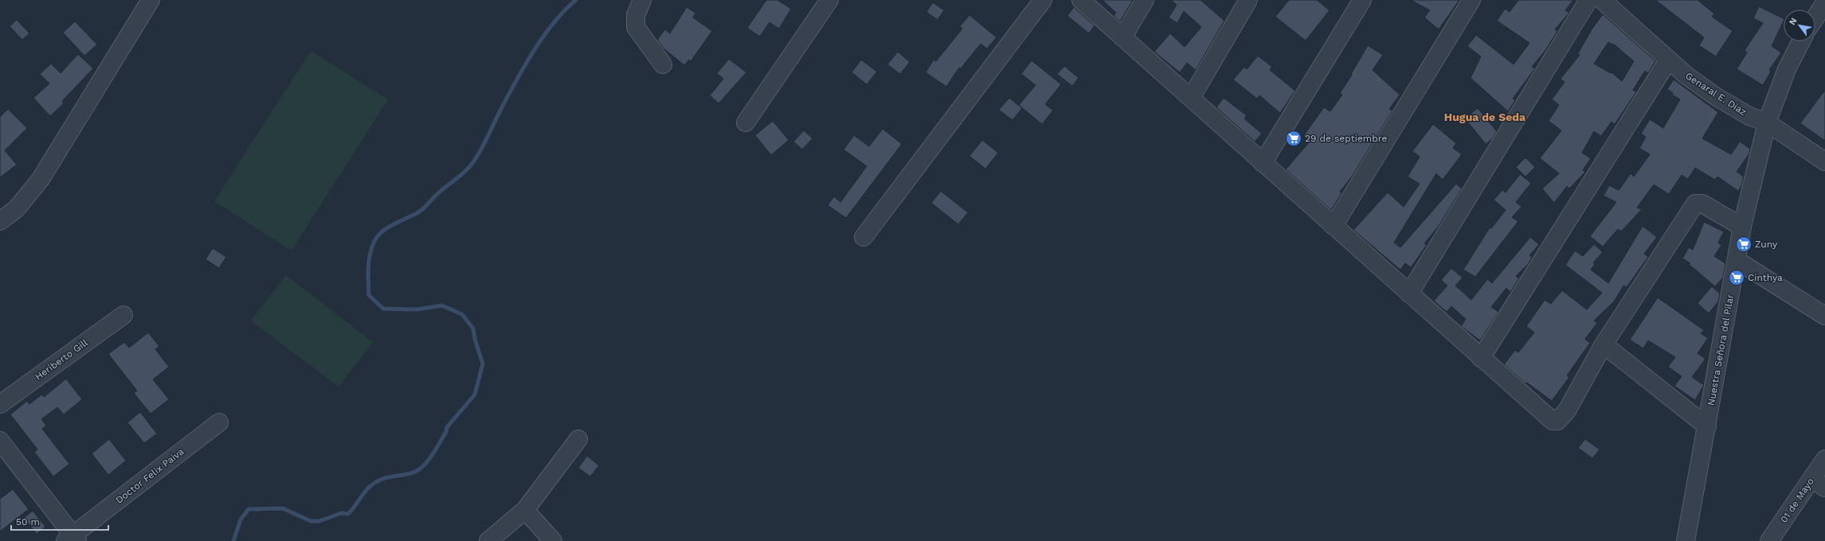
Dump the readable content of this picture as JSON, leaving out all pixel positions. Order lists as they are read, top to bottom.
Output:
{
  "streets": {
    "street": [
      "Genaral E. Díaz",
      "Nuestra Señora del Pilar",
      "Heriberto Gill",
      "Doctor Felix Paiva",
      "01 de Mayo"
    ]
  },
  "crossings": [
    ["Genaral E. Díaz", "Nuestra Señora del Pilar"]
  ],
  "districts": ["Hugua de Seda"],
  "places": {
    "supermarket": ["29 de septiembre", "Zuny", "Cinthya"]
  },
  "scale_bar": "50 m",
  "north": "top left"
}
